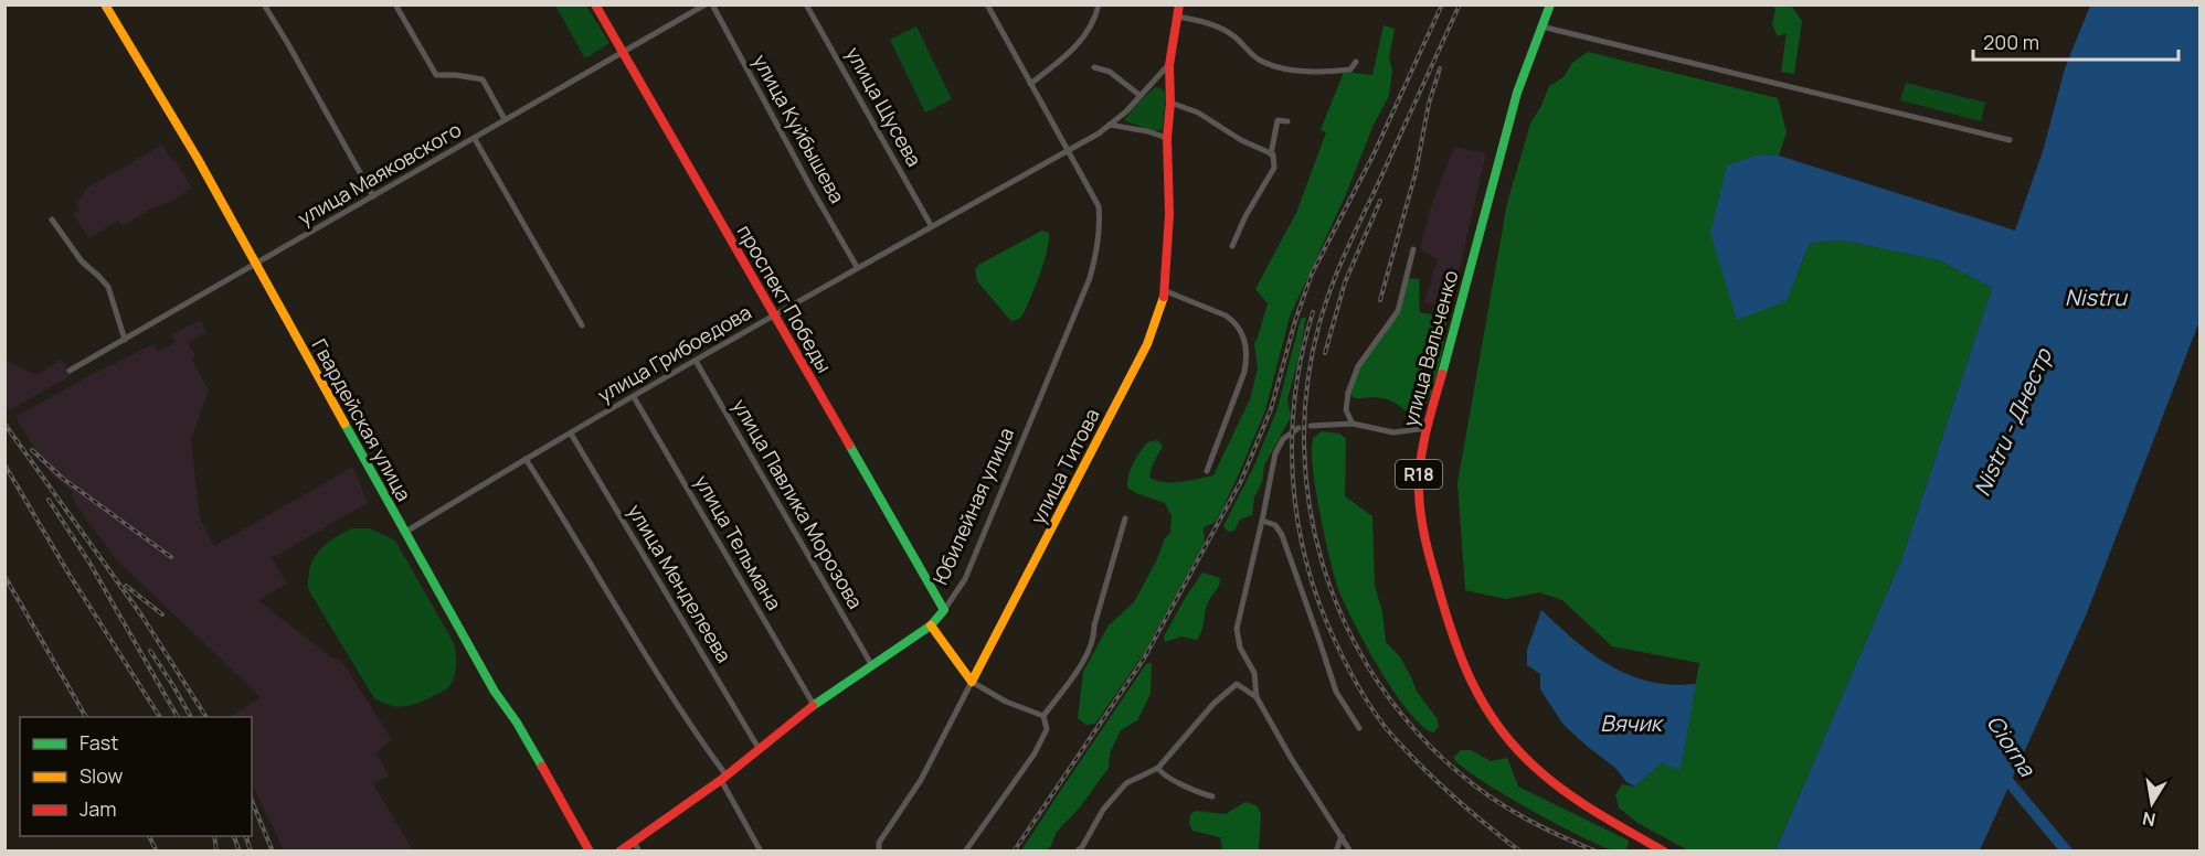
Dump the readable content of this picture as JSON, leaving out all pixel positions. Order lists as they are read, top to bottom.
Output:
{
  "streets": {
    "street": [
      "улица Щусева",
      "улица Куйбышева",
      "улица Маяковского",
      "проспект Победы",
      "улица Вальченко",
      "улица Грибоедова",
      "Гвардейская улица",
      "улица Титова",
      "R18",
      "улица Павлика Морозова",
      "Юбилейная улица",
      "улица Тельмана",
      "улица Менделеева"
    ]
  },
  "crossings": [
    ["улица Щусева", "улица Грибоедова"],
    ["улица Куйбышева", "улица Грибоедова"],
    ["улица Маяковского", "проспект Победы"],
    ["улица Маяковского", "Гвардейская улица"],
    ["проспект Победы", "улица Грибоедова"],
    ["проспект Победы", "Юбилейная улица"],
    ["улица Грибоедова", "Гвардейская улица"],
    ["улица Грибоедова", "улица Павлика Морозова"],
    ["улица Грибоедова", "Юбилейная улица"],
    ["улица Грибоедова", "улица Тельмана"],
    ["улица Грибоедова", "улица Менделеева"],
    ["улица Павлика Морозова", "Юбилейная улица"],
    ["Юбилейная улица", "улица Тельмана"],
    ["Юбилейная улица", "улица Менделеева"]
  ],
  "water": [
    "Nistru",
    "Nistru - Днестр",
    "Вячик",
    "Ciorna"
  ],
  "legend": ["Fast", "Slow", "Jam"],
  "scale_bar": "200 m",
  "north": "bottom"
}
